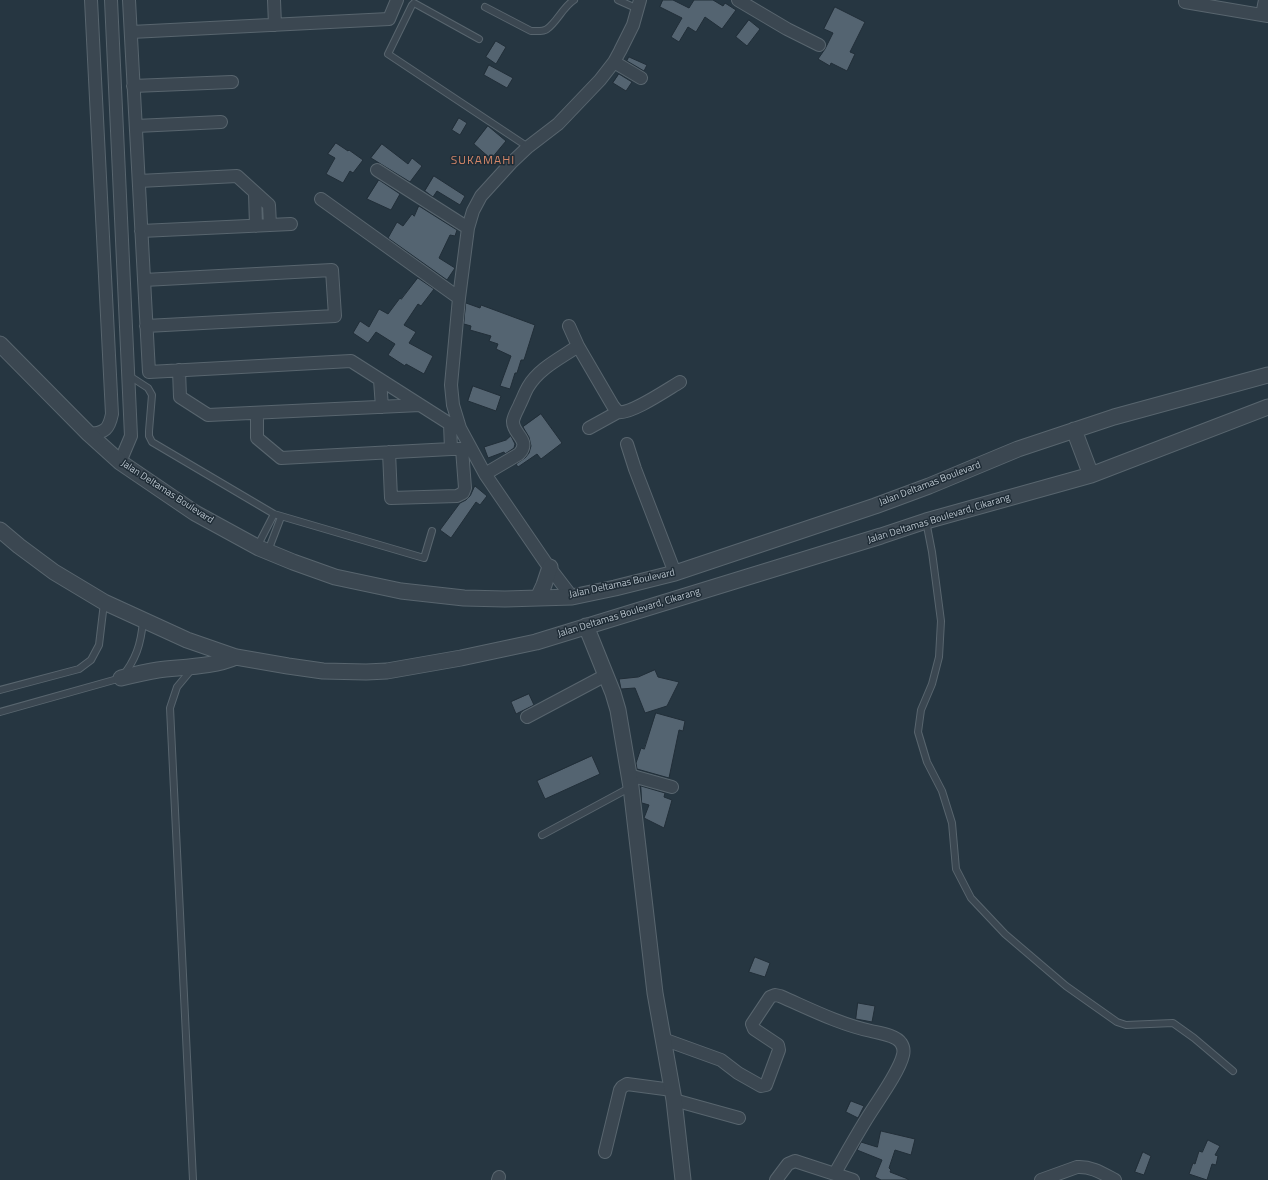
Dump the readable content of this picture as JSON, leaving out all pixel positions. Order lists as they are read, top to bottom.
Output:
{
  "streets": {
    "street": ["Jalan Deltamas Boulevard", "Jalan Deltamas Boulevard, Cikarang"]
  },
  "districts": ["SUKAMAHI"]
}
